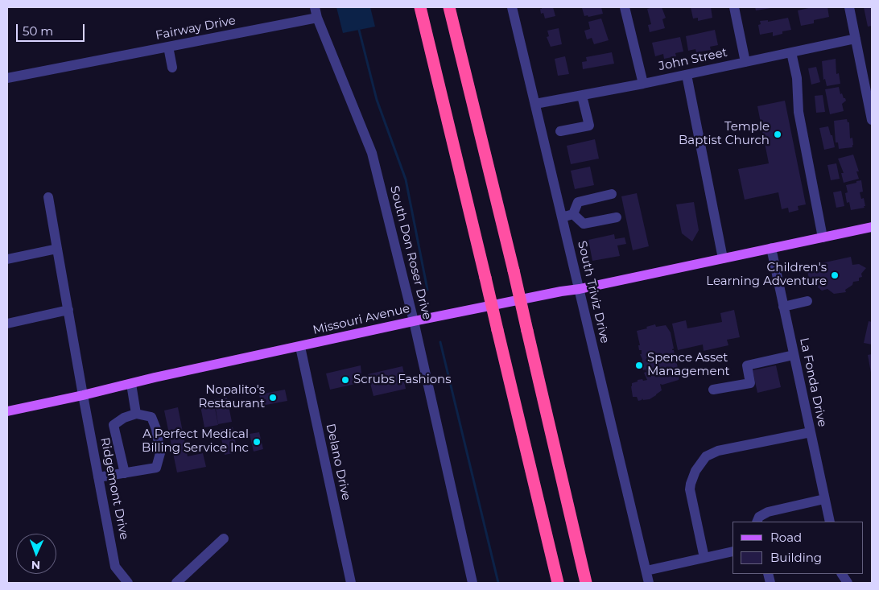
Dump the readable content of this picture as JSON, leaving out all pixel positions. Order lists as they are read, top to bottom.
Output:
{
  "streets": {
    "main road": ["Missouri Avenue"],
    "street": [
      "Fairway Drive",
      "John Street",
      "South Don Roser Drive",
      "South Triviz Drive",
      "La Fonda Drive",
      "Delano Drive",
      "Ridgemont Drive"
    ]
  },
  "crossings": [
    ["Fairway Drive", "South Don Roser Drive"],
    ["John Street", "South Triviz Drive"],
    ["South Don Roser Drive", "Missouri Avenue"],
    ["South Triviz Drive", "Missouri Avenue"],
    ["Missouri Avenue", "La Fonda Drive"],
    ["Missouri Avenue", "Delano Drive"],
    ["Missouri Avenue", "Ridgemont Drive"]
  ],
  "places": [
    "Temple Baptist Church",
    "Children's Learning Adventure",
    "Spence Asset Management",
    "Scrubs Fashions",
    "Nopalito's Restaurant",
    "A Perfect Medical Billing Service Inc"
  ],
  "legend": ["Road", "Building"],
  "scale_bar": "50 m",
  "north": "bottom"
}
